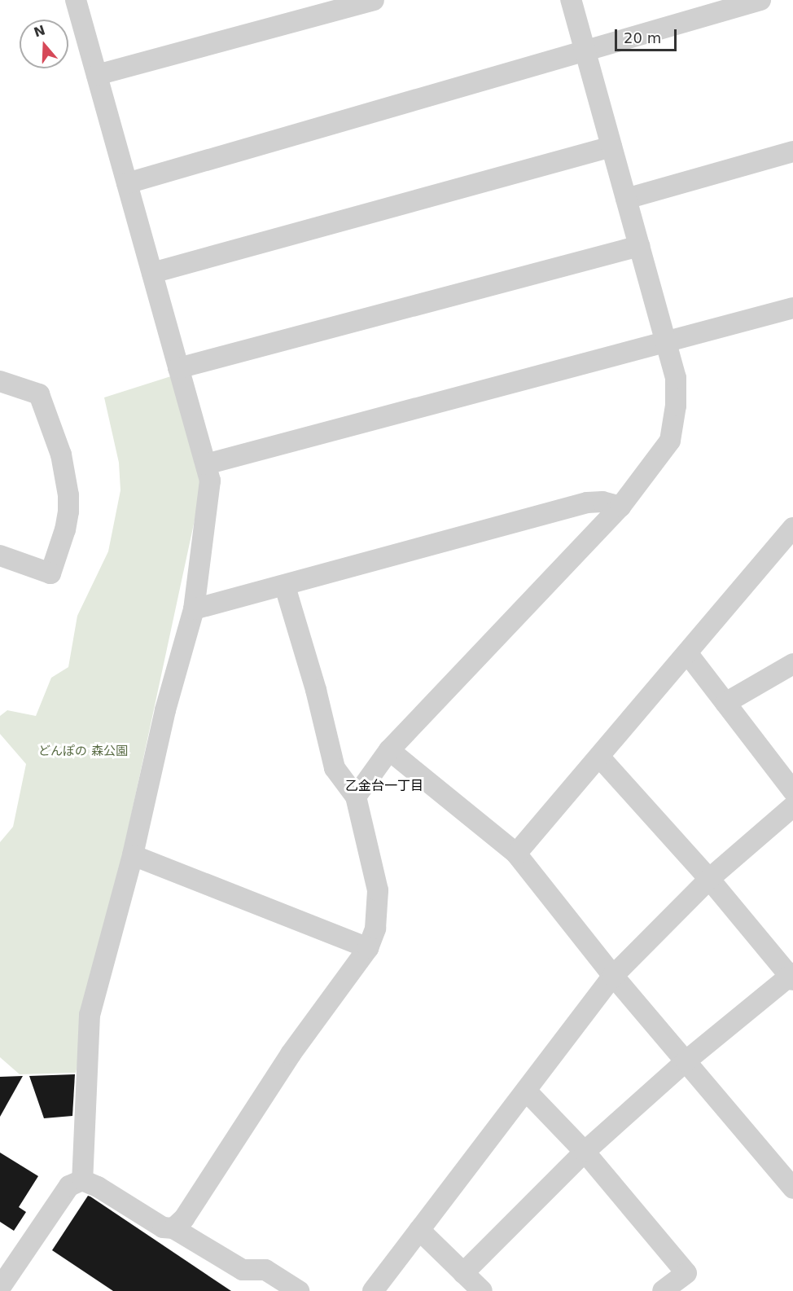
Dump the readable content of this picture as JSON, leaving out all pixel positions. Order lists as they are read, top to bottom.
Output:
{
  "districts": ["乙金台一丁目"],
  "parks": ["どんぽの 森公園"],
  "scale_bar": "20 m",
  "north": "top"
}
